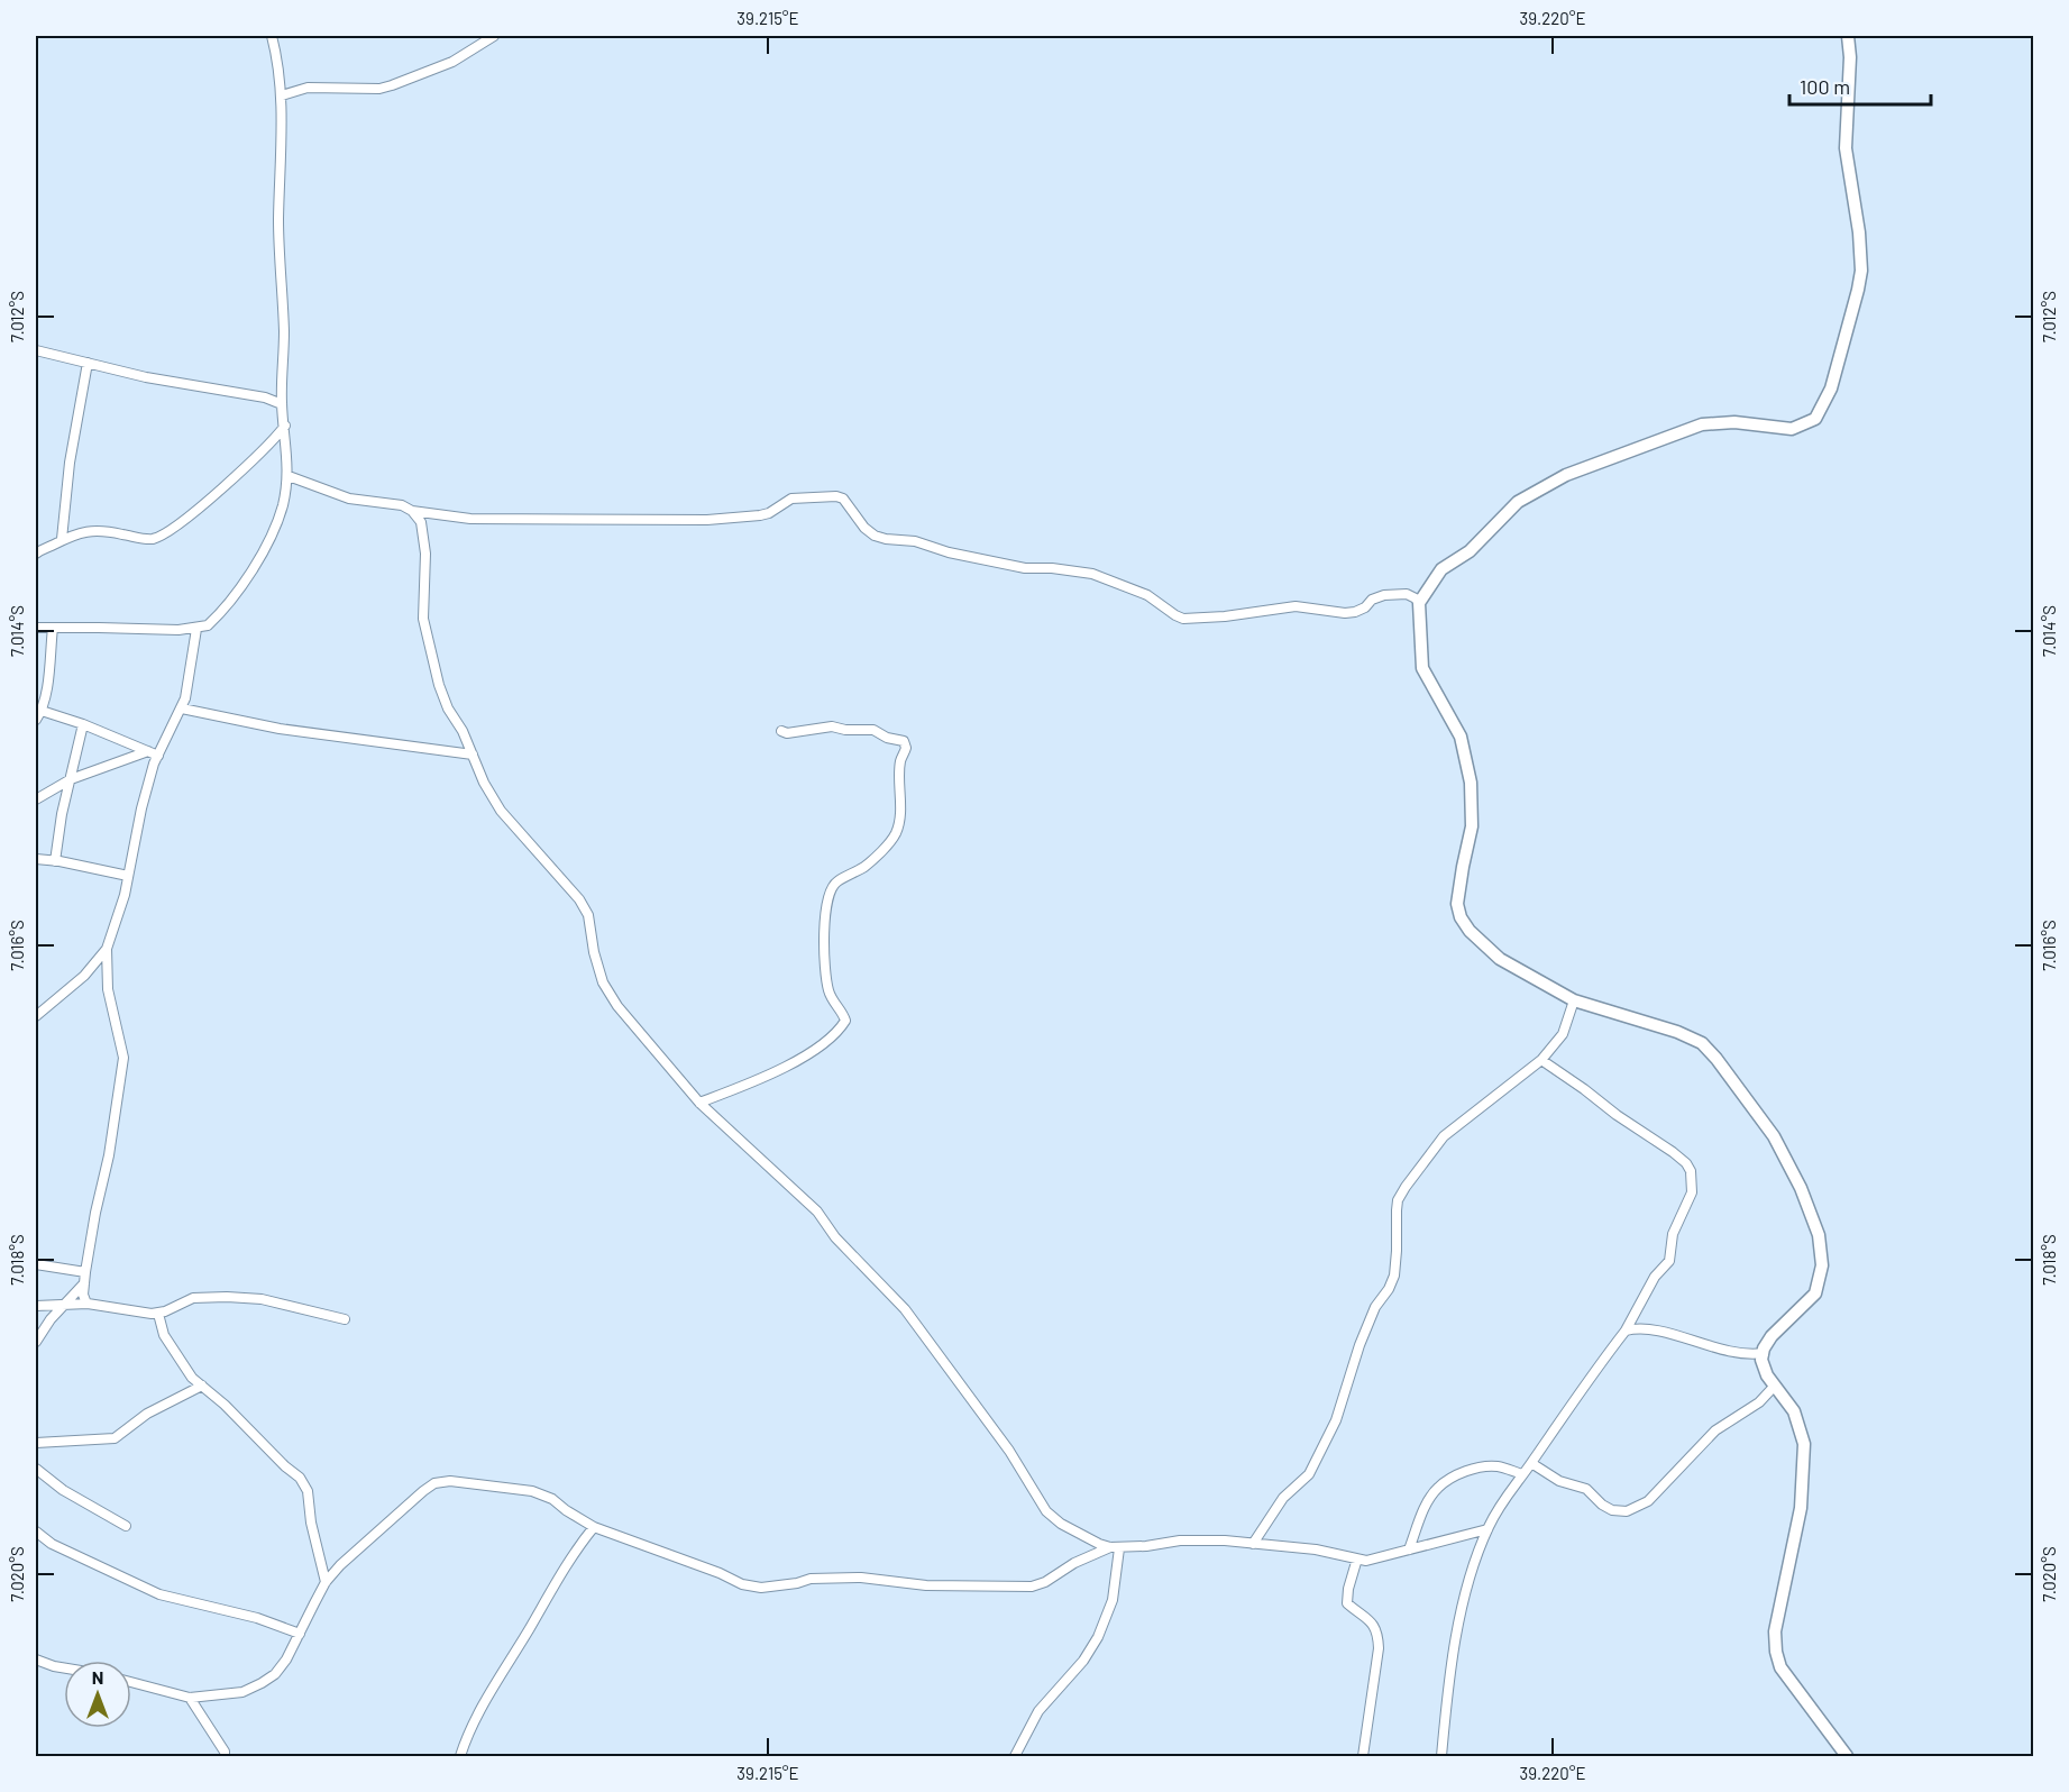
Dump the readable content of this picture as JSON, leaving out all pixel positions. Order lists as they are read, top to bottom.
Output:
{
  "scale_bar": "100 m",
  "north": "top",
  "coordinates": [
    "39.215°E",
    "39.220°E",
    "7.012°S",
    "7.014°S",
    "7.016°S",
    "7.018°S",
    "7.020°S"
  ]
}
